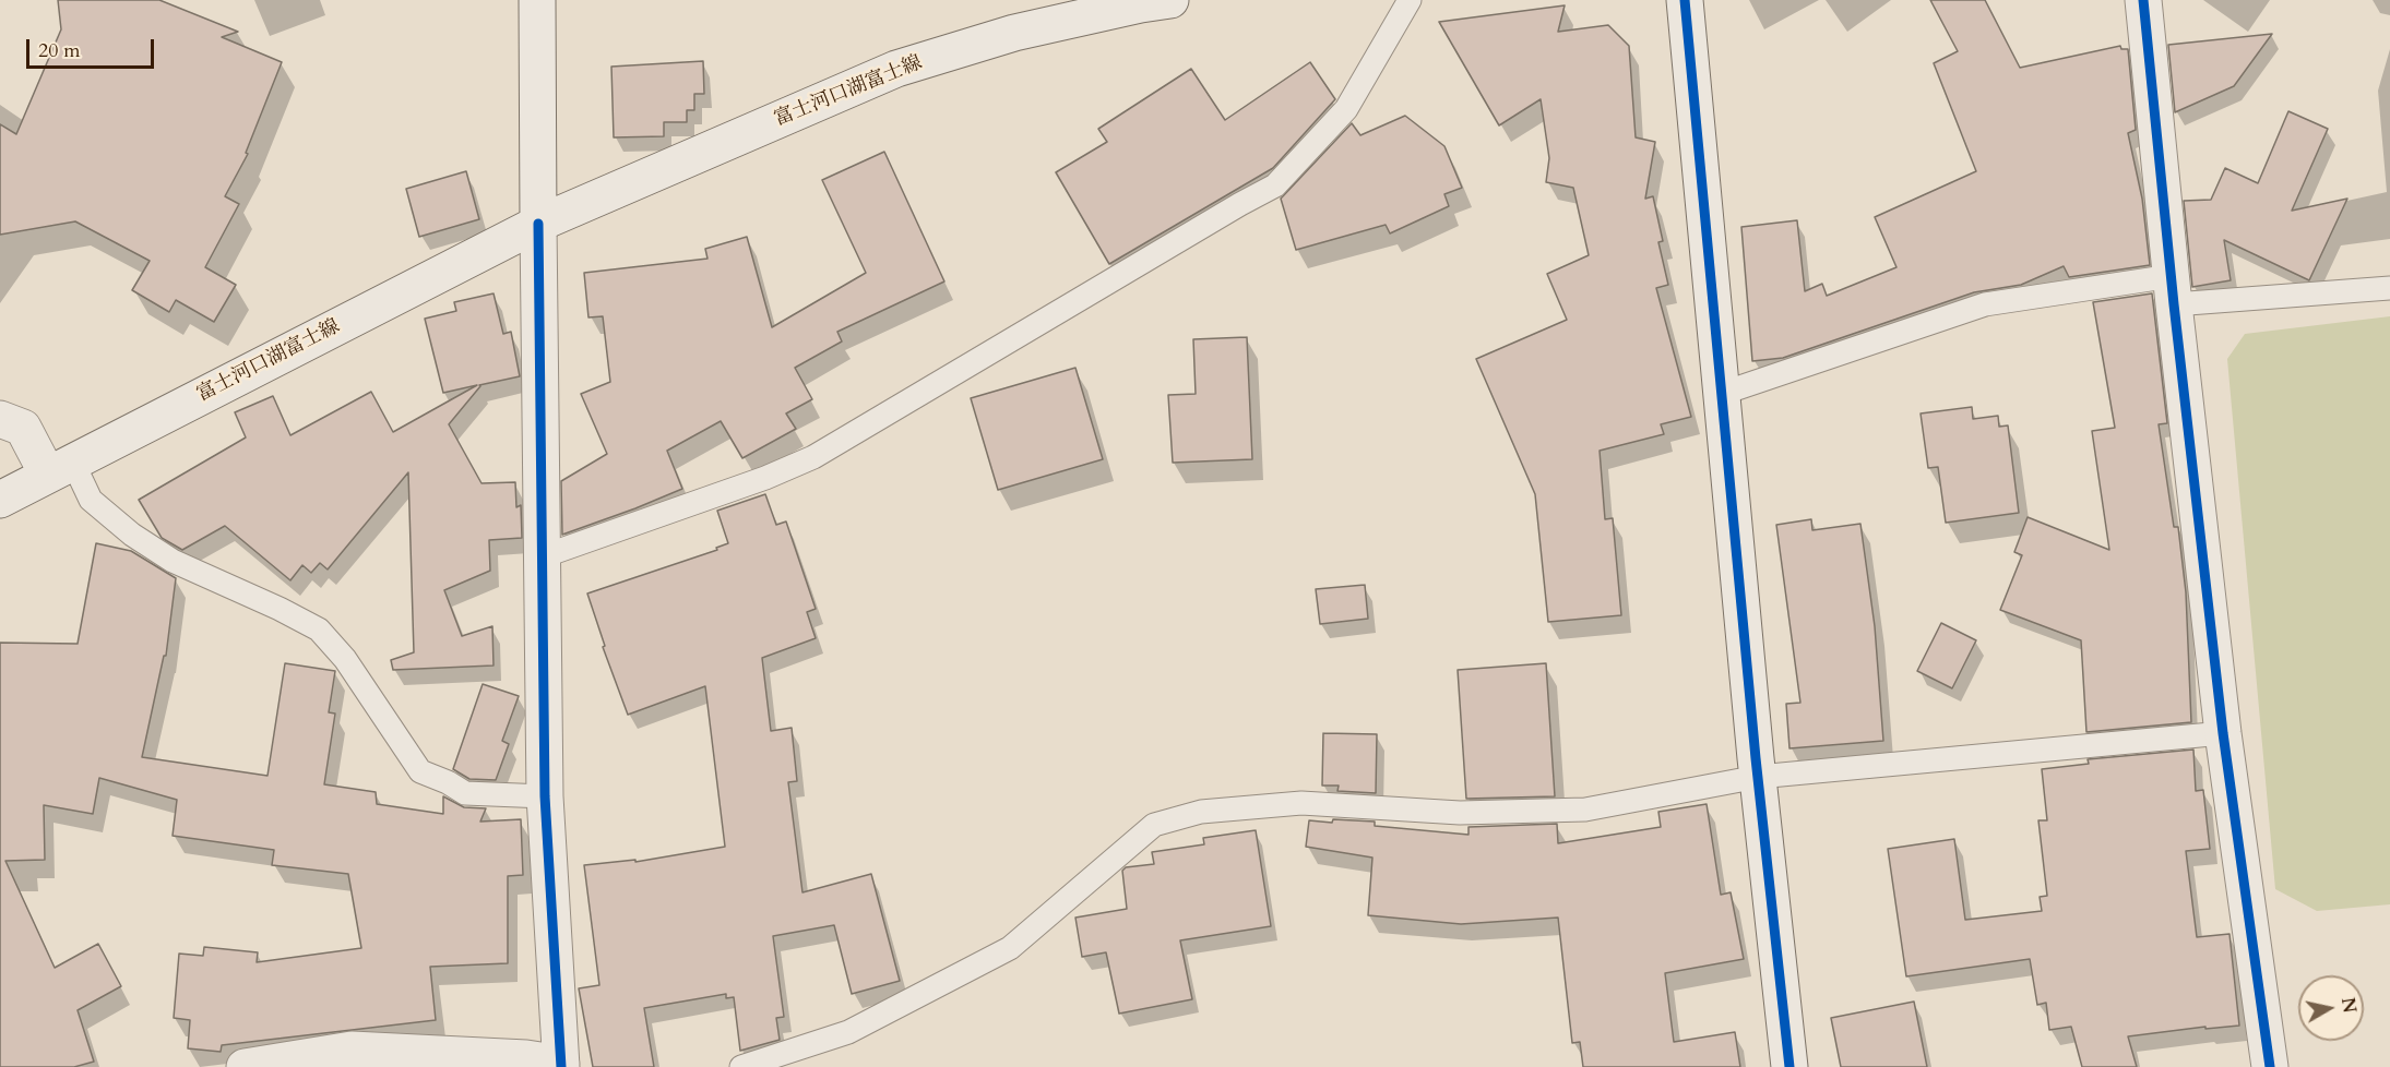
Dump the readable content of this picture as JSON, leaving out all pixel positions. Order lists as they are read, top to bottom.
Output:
{
  "streets": {
    "street": ["富士河口湖富士線"]
  },
  "scale_bar": "20 m",
  "north": "right"
}
